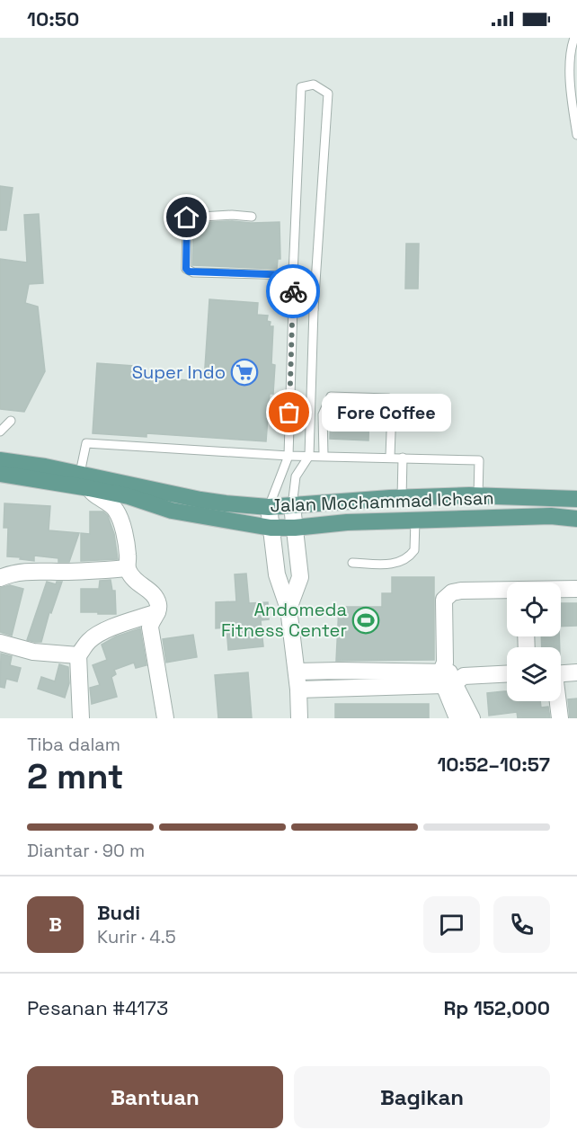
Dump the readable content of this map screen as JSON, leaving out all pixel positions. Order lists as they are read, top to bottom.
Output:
{
  "streets": {
    "main road": ["Jalan Mochammad Ichsan"]
  },
  "places": {
    "supermarket": ["Super Indo"],
    "other": ["Fore Coffee"],
    "sports": ["Andomeda Fitness Center"]
  },
  "page": {
    "status": "10:50",
    "bubble": "Fore Coffee",
    "heading": ["2 mnt", "Tiba dalam", "10:52–10:57"],
    "panel": [
      "Budi",
      "Kurir · 4.5",
      "Pesanan #4173",
      "Rp 152,000"
    ],
    "bar": "Diantar · 90 m",
    "round": "B",
    "buttons": ["Bantuan", "Bagikan"]
  }
}
